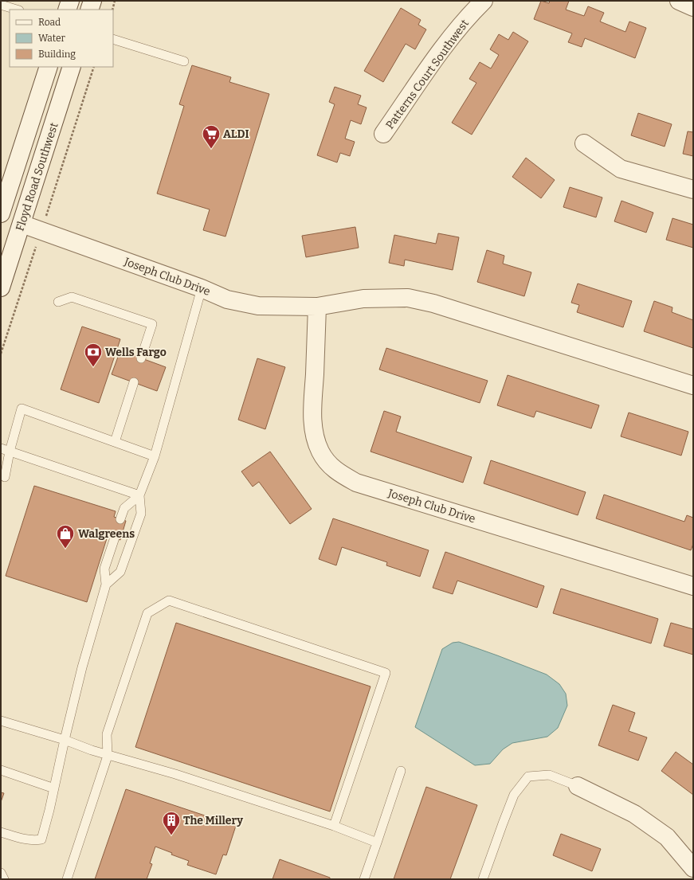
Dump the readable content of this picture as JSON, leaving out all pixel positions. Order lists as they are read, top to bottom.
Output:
{
  "streets": {
    "street": ["Patterns Court Southwest", "Floyd Road Southwest", "Joseph Club Drive"]
  },
  "crossings": [
    ["Floyd Road Southwest", "Joseph Club Drive"]
  ],
  "places": {
    "supermarket": ["ALDI"],
    "bank": ["Wells Fargo"],
    "shop": ["Walgreens"],
    "building": ["The Millery"]
  },
  "legend": ["Road", "Water", "Building"]
}
